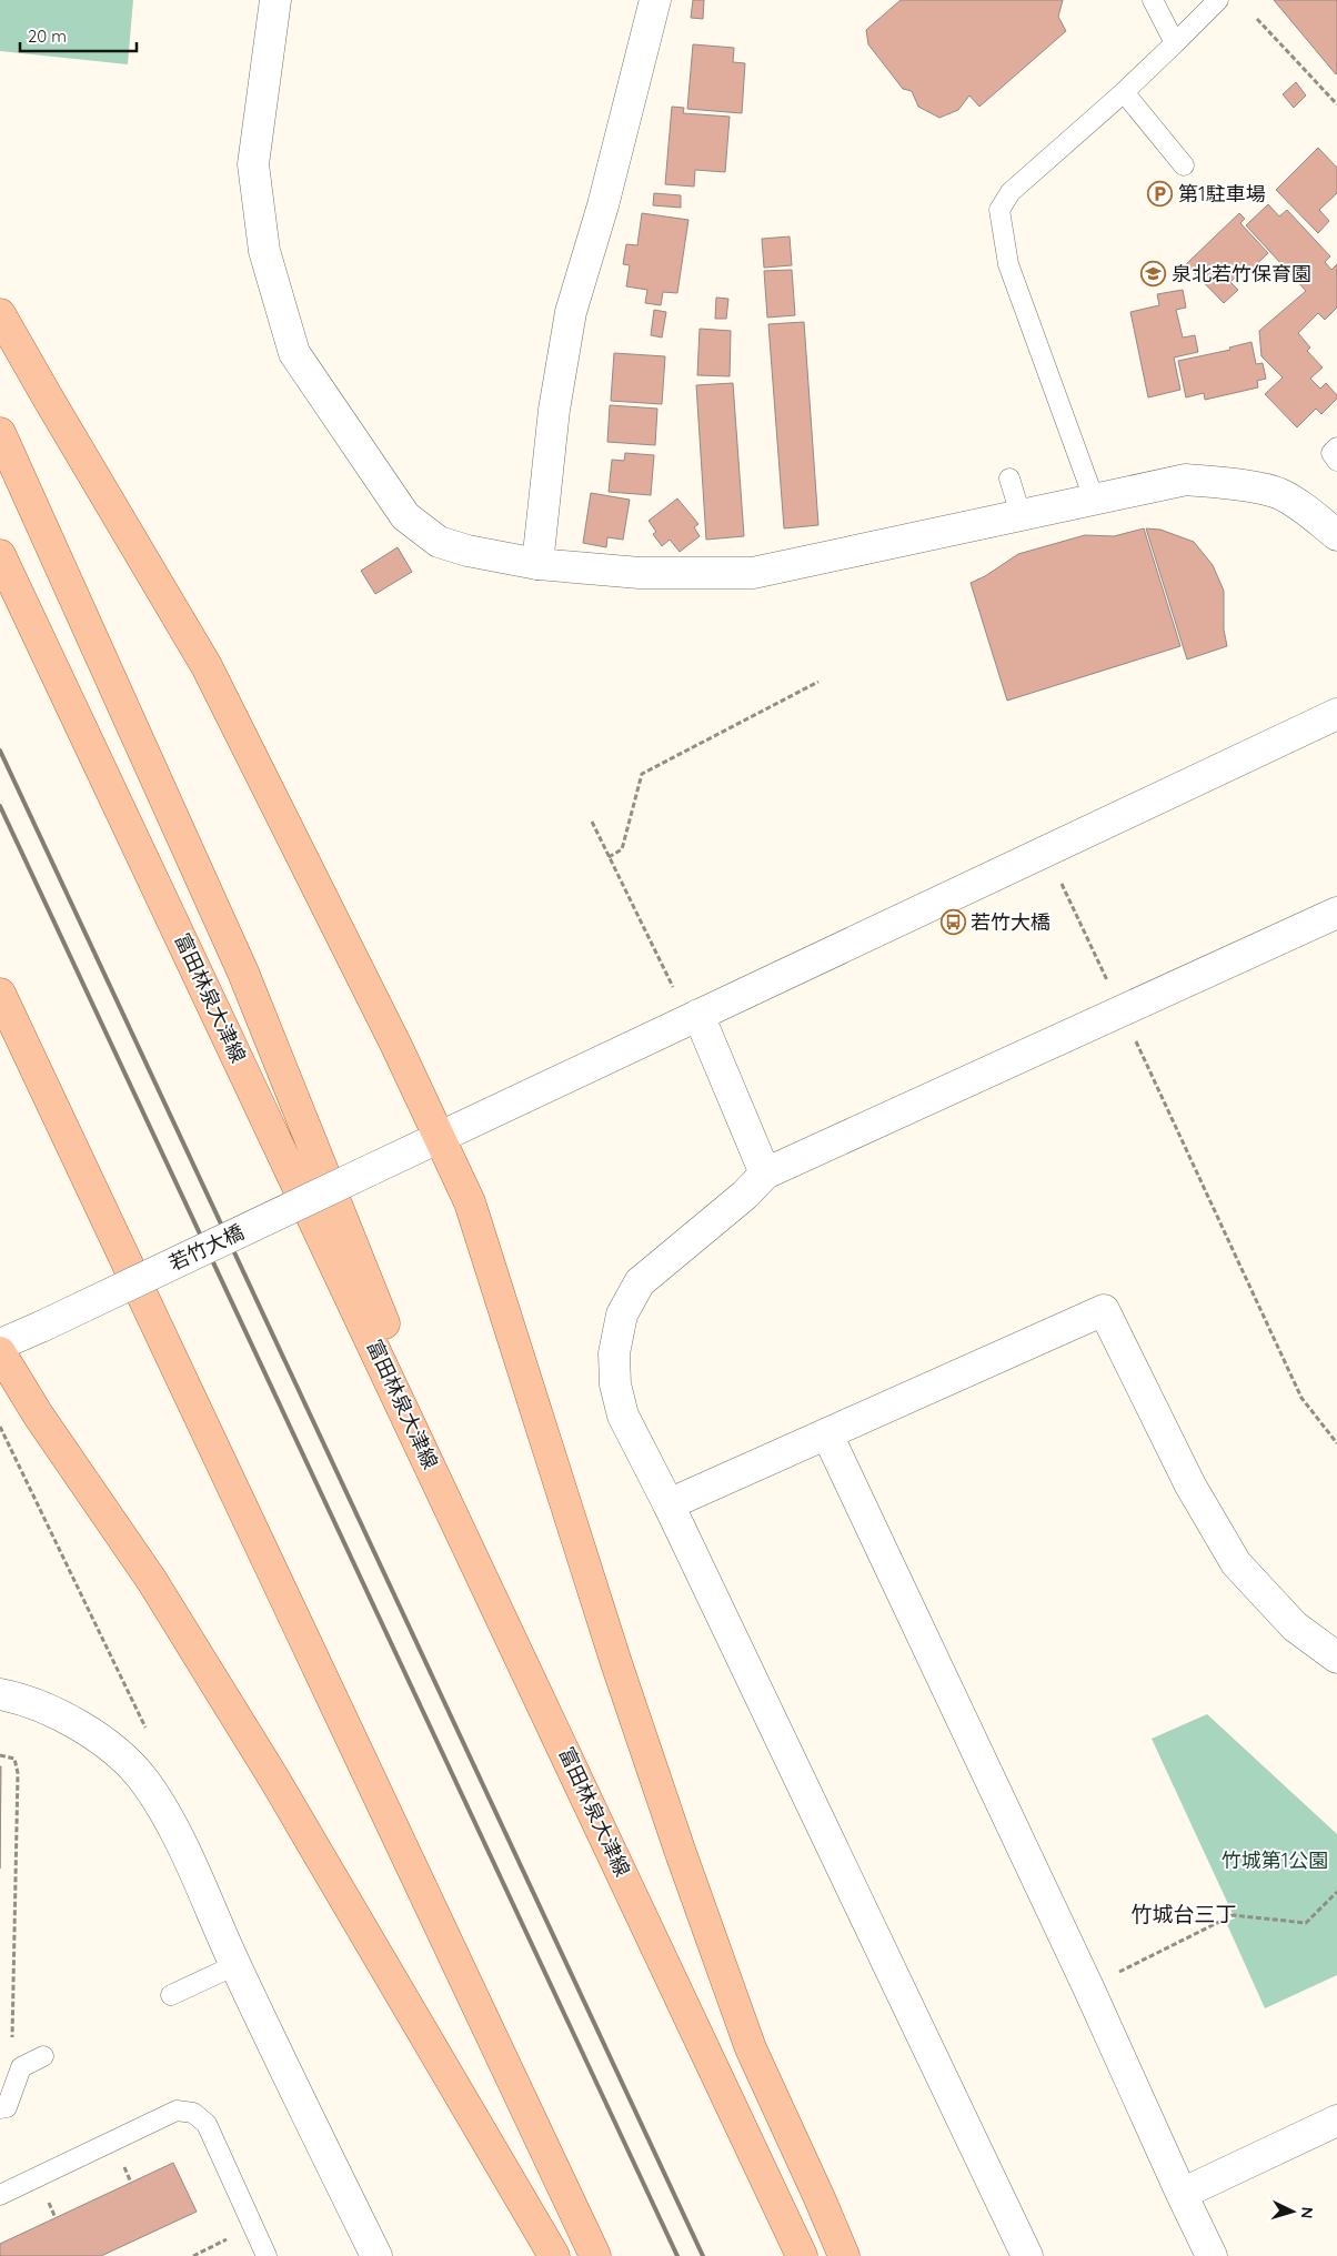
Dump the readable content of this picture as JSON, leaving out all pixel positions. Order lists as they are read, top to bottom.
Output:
{
  "streets": {
    "main road": ["富田林泉大津線"],
    "street": ["若竹大橋"]
  },
  "districts": ["竹城台三丁"],
  "parks": ["竹城第1公園"],
  "places": {
    "parking": ["第1駐車場"],
    "school or university": ["泉北若竹保育園"],
    "bus stop": ["若竹大橋"]
  },
  "scale_bar": "20 m",
  "north": "right"
}
